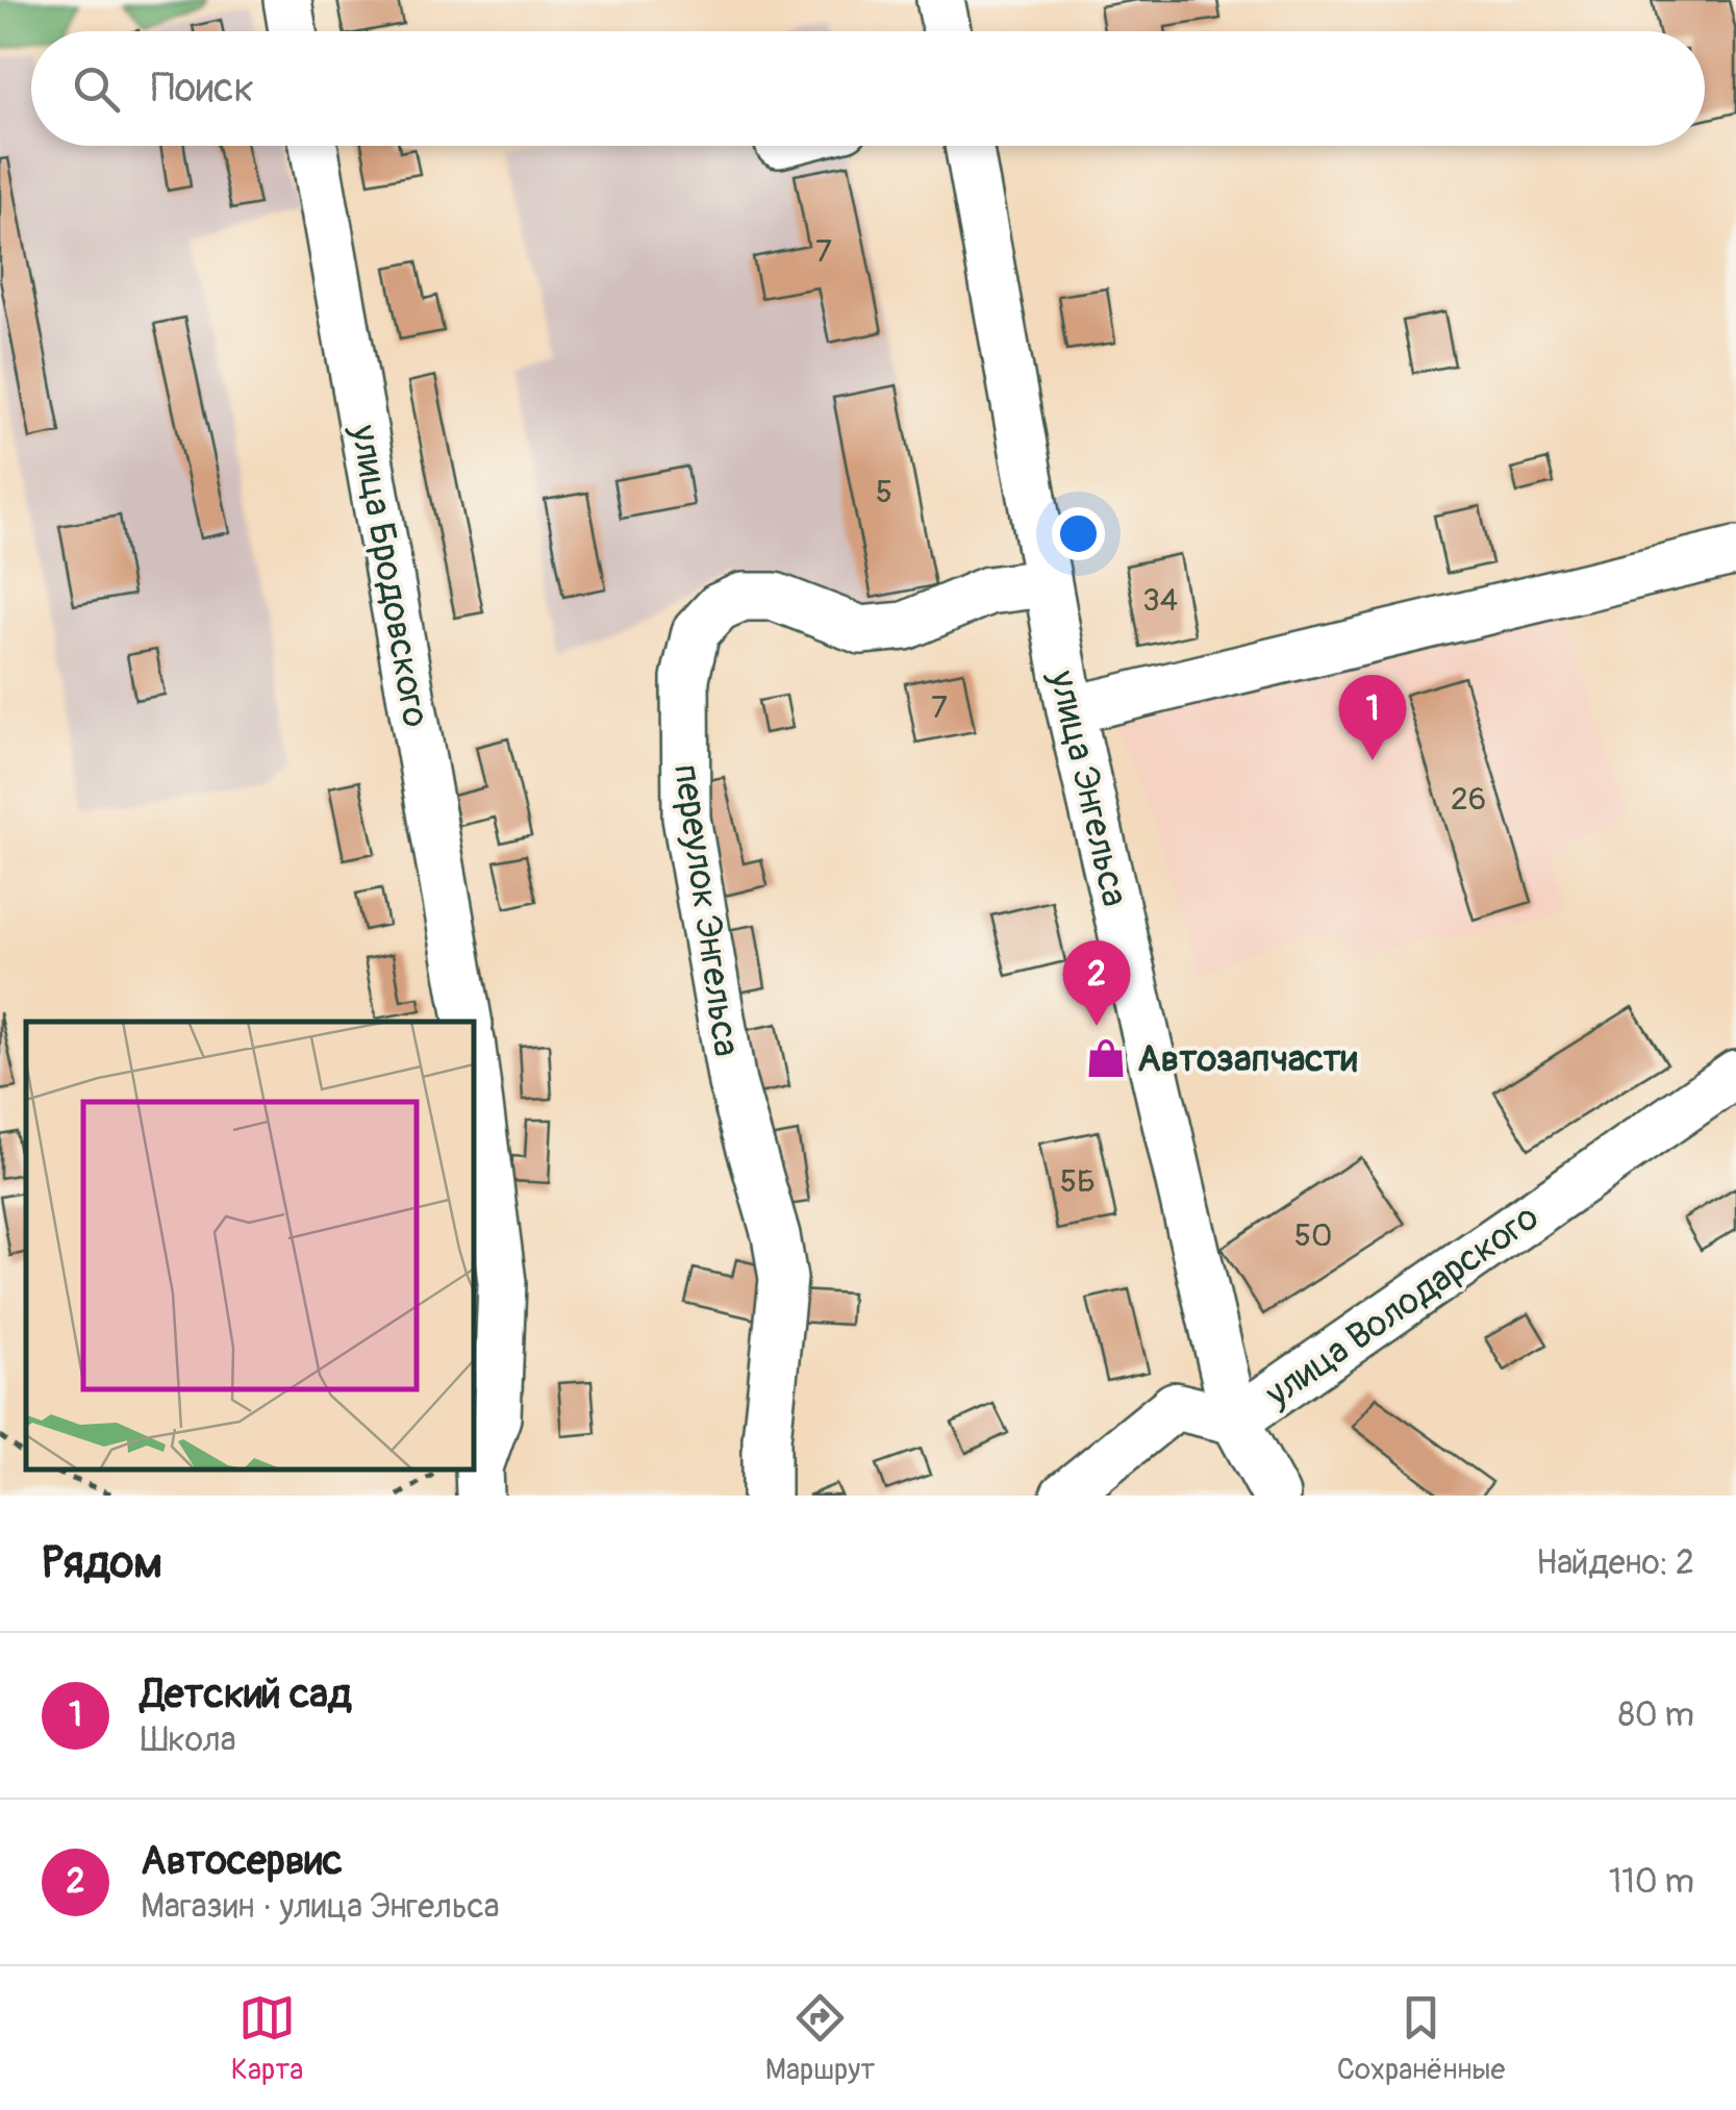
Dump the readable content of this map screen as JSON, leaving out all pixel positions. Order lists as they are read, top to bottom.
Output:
{
  "streets": {
    "street": [
      "улица Бродовского",
      "улица Энгельса",
      "переулок Энгельса",
      "улица Володарского"
    ]
  },
  "crossings": [
    ["улица Энгельса", "переулок Энгельса"],
    ["улица Энгельса", "улица Володарского"]
  ],
  "places": {
    "shop": ["Автозапчасти"]
  },
  "house_numbers": [
    "7",
    "5",
    "34",
    "7",
    "26",
    "5Б",
    "50"
  ],
  "page": {
    "search": "Поиск",
    "pins": ["1", "2"],
    "heading": ["Рядом", "Найдено: 2"],
    "list": [
      {
        "mark": "1",
        "name": "Детский сад",
        "note": "Школа",
        "value": "80 m"
      },
      {
        "mark": "2",
        "name": "Автосервис",
        "note": "Магазин · улица Энгельса",
        "value": "110 m"
      }
    ],
    "nav": ["Карта", "Маршрут", "Сохранённые"]
  }
}
